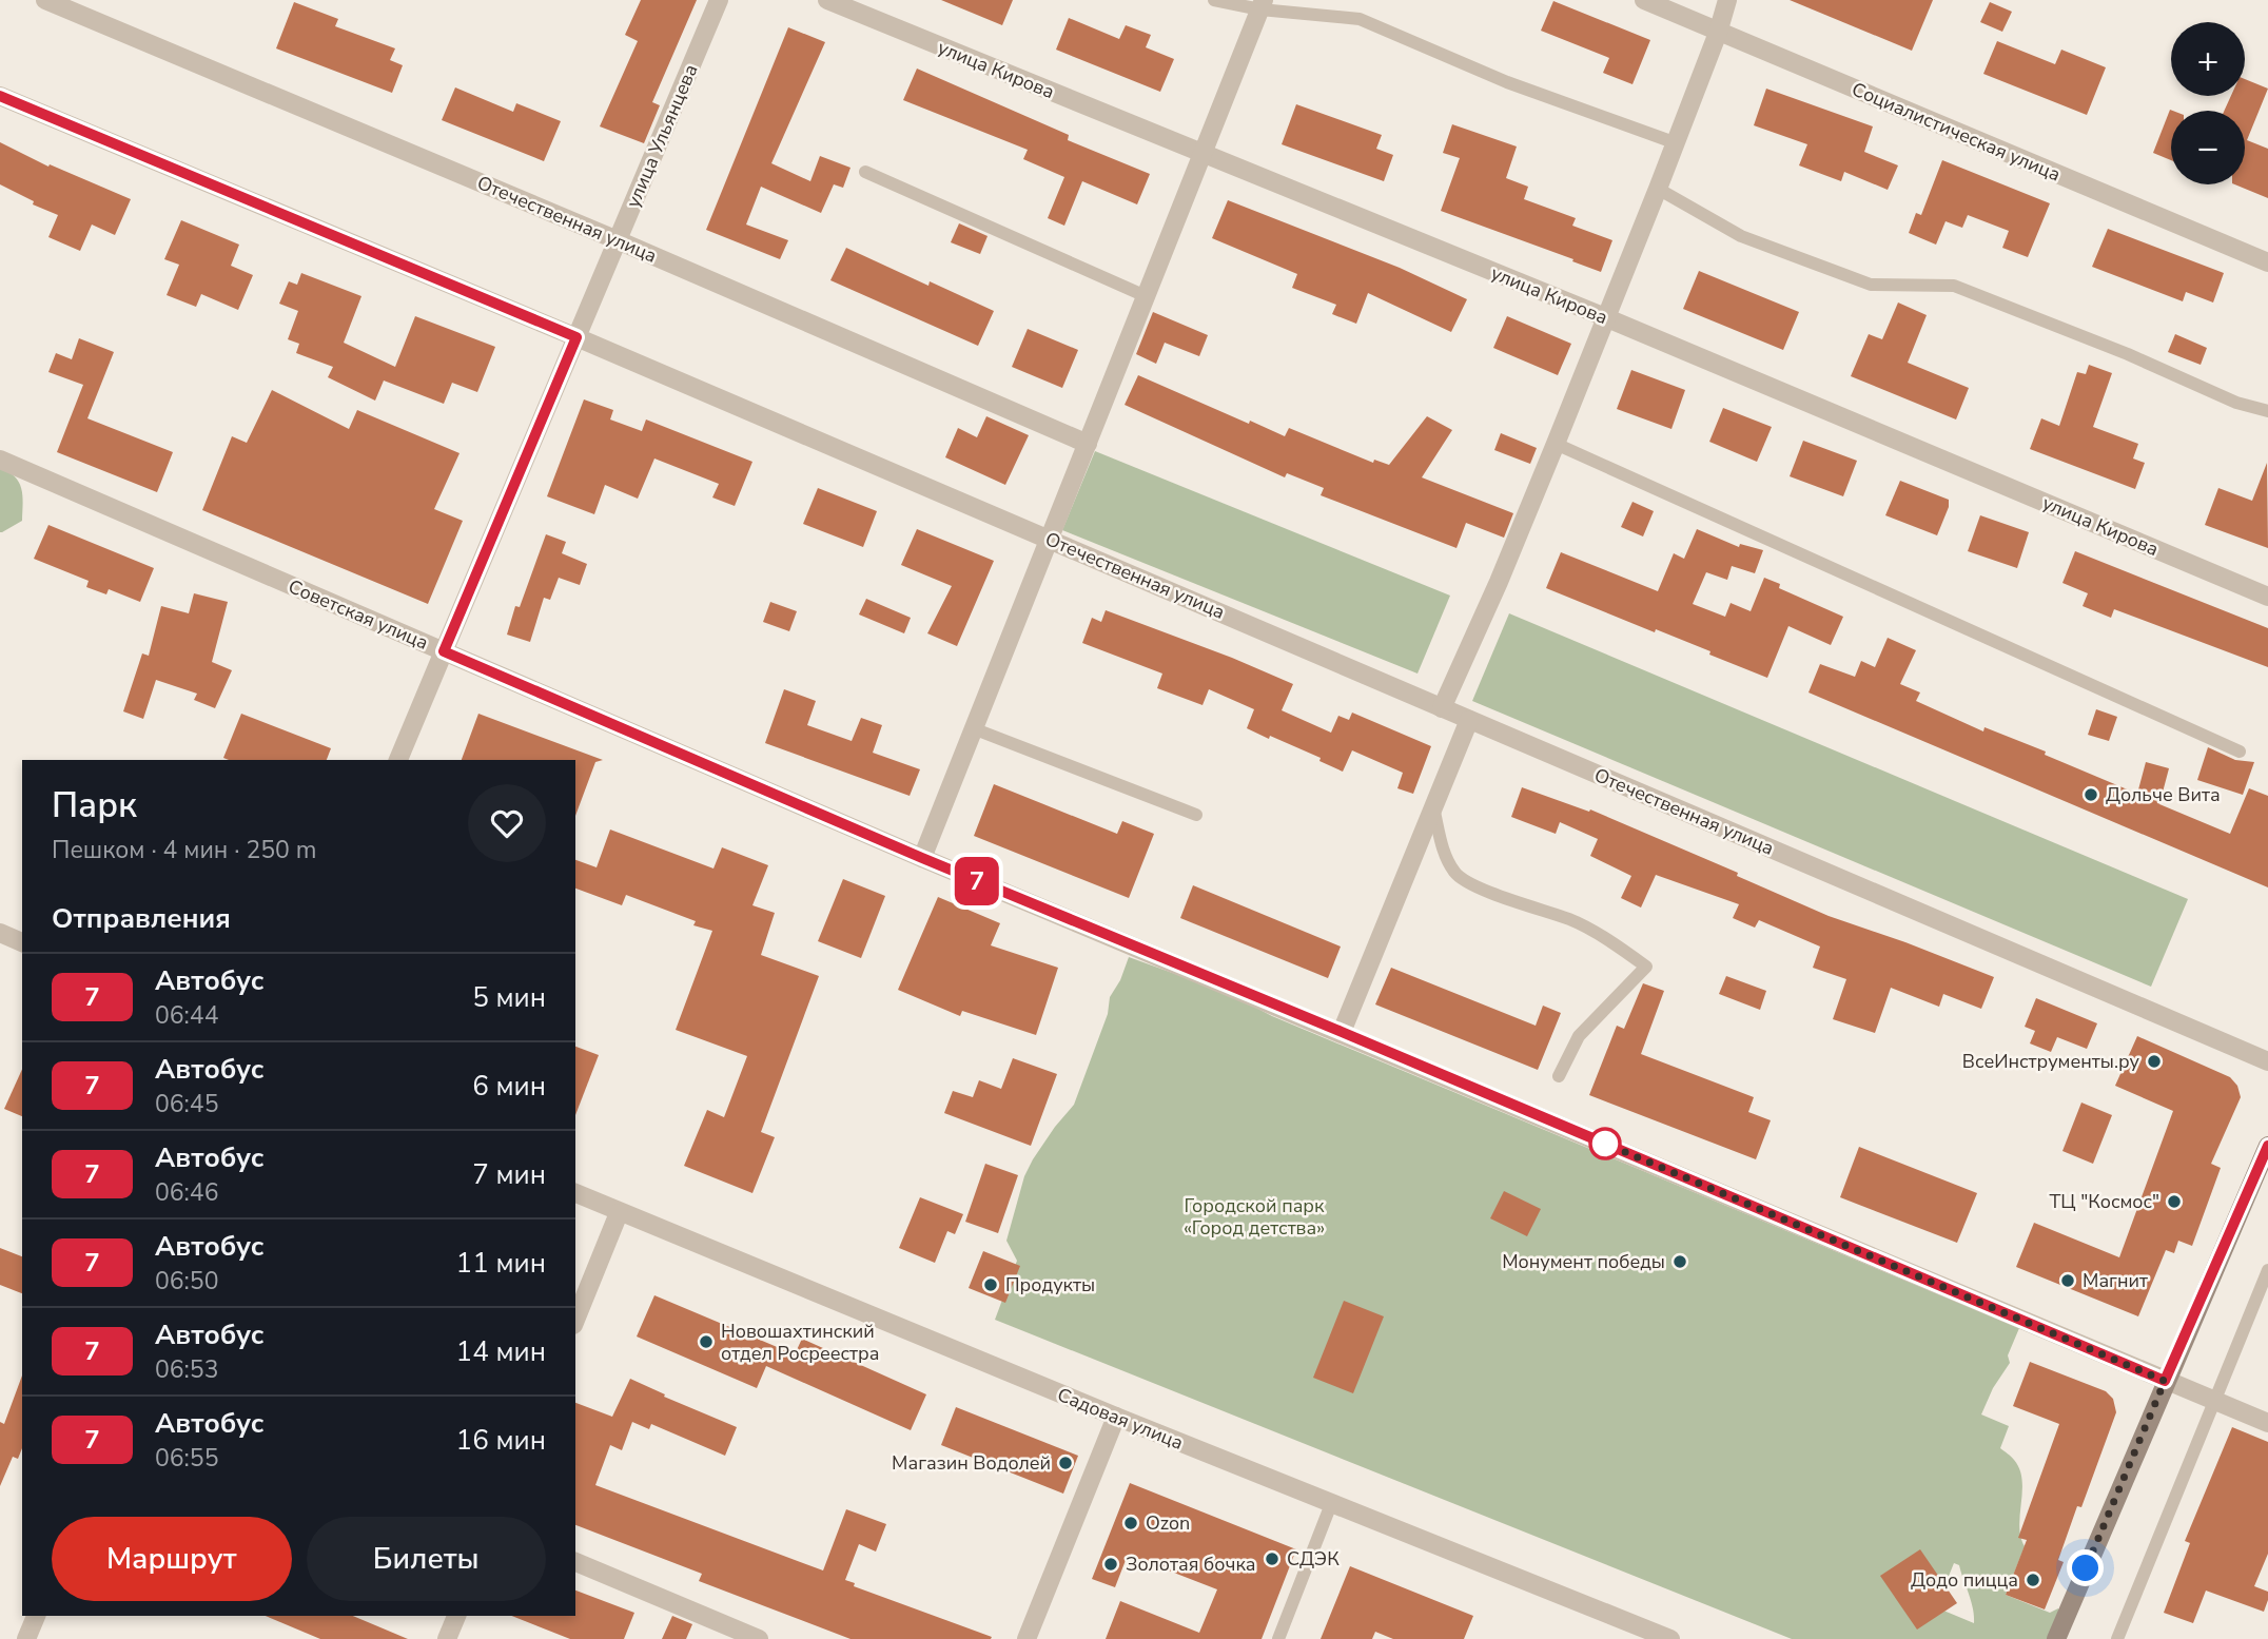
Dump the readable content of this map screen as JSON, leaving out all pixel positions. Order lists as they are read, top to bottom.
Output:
{
  "streets": {
    "street": [
      "улица Кирова",
      "Социалистическая улица",
      "улица Ульянцева",
      "Отечественная улица",
      "Советская улица",
      "Садовая улица"
    ]
  },
  "crossings": [
    ["улица Ульянцева", "Отечественная улица"],
    ["улица Ульянцева", "Советская улица"]
  ],
  "parks": ["Городской парк «Город детства»"],
  "places": [
    "Дольче Вита",
    "ВсеИнструменты.ру",
    "ТЦ \"Космос\"",
    "Монумент победы",
    "Магнит",
    "Продукты",
    "Новошахтинский отдел Росреестра",
    "Магазин Водолей",
    "Ozon",
    "СДЭК",
    "Золотая бочка",
    "Додо пицца"
  ],
  "lines": ["bus line 7"],
  "page": {
    "on_map": "7",
    "map_buttons": ["+", "−"],
    "heading": [
      ["Парк", "Пешком · 4 мин · 250 m"],
      "Отправления"
    ],
    "list": [
      {
        "mark": "7",
        "name": "Автобус",
        "note": "06:44",
        "value": "5 мин"
      },
      {
        "mark": "7",
        "name": "Автобус",
        "note": "06:45",
        "value": "6 мин"
      },
      {
        "mark": "7",
        "name": "Автобус",
        "note": "06:46",
        "value": "7 мин"
      },
      {
        "mark": "7",
        "name": "Автобус",
        "note": "06:50",
        "value": "11 мин"
      },
      {
        "mark": "7",
        "name": "Автобус",
        "note": "06:53",
        "value": "14 мин"
      },
      {
        "mark": "7",
        "name": "Автобус",
        "note": "06:55",
        "value": "16 мин"
      }
    ],
    "buttons": ["Маршрут", "Билеты"]
  }
}
